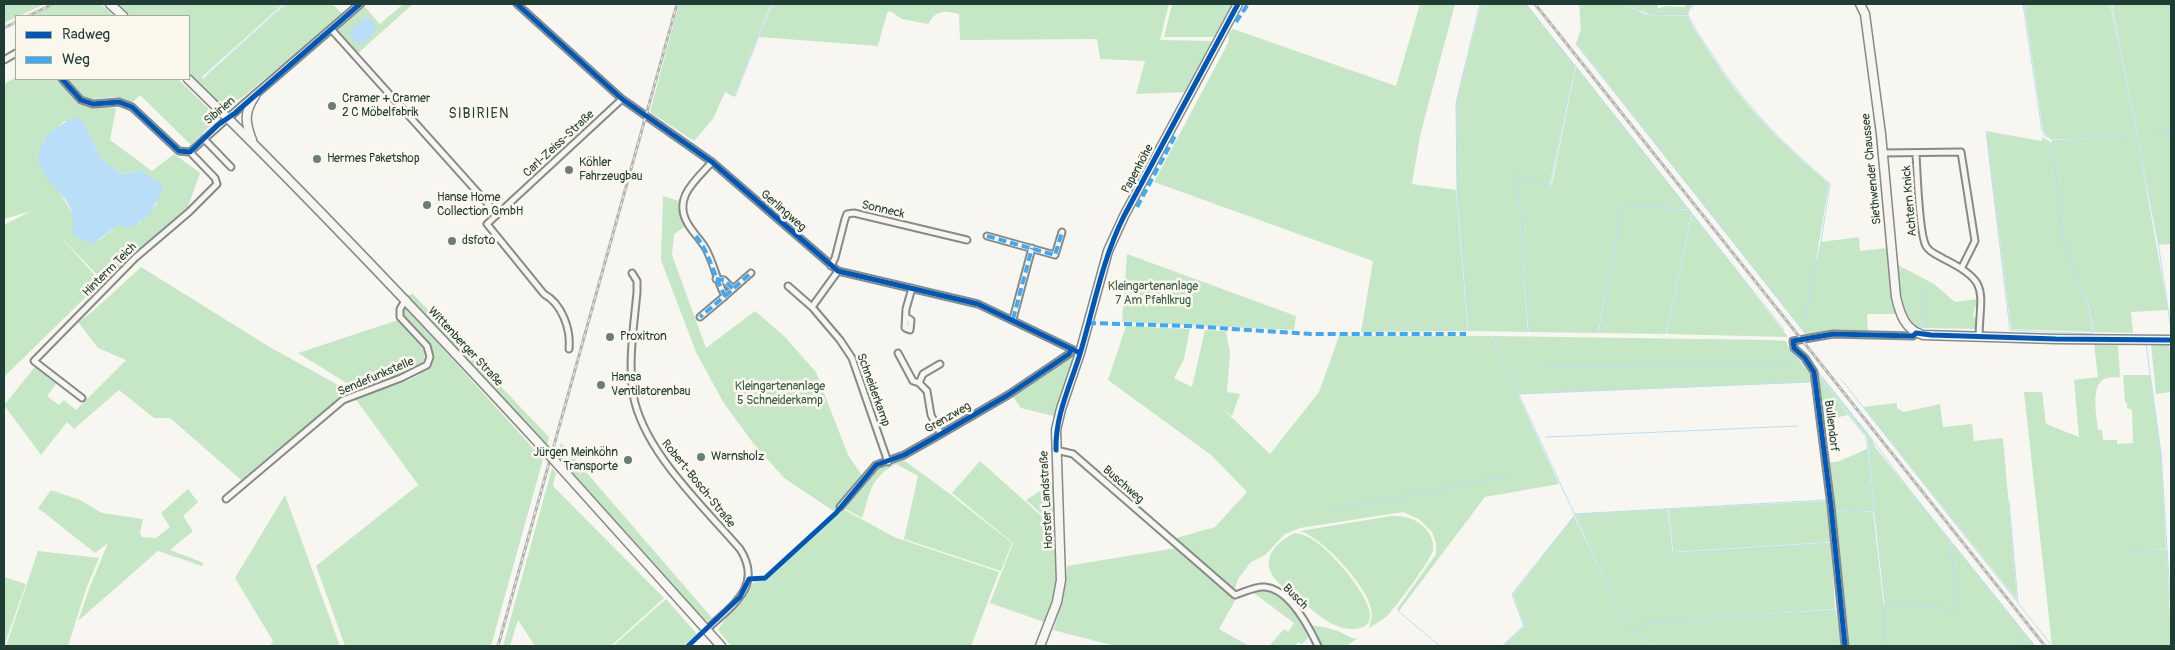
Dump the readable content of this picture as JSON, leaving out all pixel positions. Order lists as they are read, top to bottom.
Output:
{
  "streets": {
    "main road": [
      "Papenhöhe",
      "Siethwender Chaussee",
      "Wittenberger Straße",
      "Bullendorf",
      "Horster Landstraße"
    ],
    "street": [
      "Sibirien",
      "Carl-Zeiss-Straße",
      "Achtern Knick",
      "Sonneck",
      "Gerlingweg",
      "Hinterm Teich",
      "Sendefunkstelle",
      "Schneiderkamp",
      "Grenzweg",
      "Robert-Bosch-Straße",
      "Buschweg",
      "Busch"
    ]
  },
  "crossings": [
    ["Sibirien", "Hinterm Teich"],
    ["Sibirien", "Wittenberger Straße"],
    ["Carl-Zeiss-Straße", "Gerlingweg"],
    ["Papenhöhe", "Gerlingweg"],
    ["Papenhöhe", "Horster Landstraße"],
    ["Siethwender Chaussee", "Bullendorf"],
    ["Achtern Knick", "Bullendorf"],
    ["Sonneck", "Gerlingweg"],
    ["Gerlingweg", "Grenzweg"],
    ["Gerlingweg", "Horster Landstraße"],
    ["Wittenberger Straße", "Sendefunkstelle"],
    ["Wittenberger Straße", "Robert-Bosch-Straße"],
    ["Schneiderkamp", "Grenzweg"],
    ["Buschweg", "Horster Landstraße"],
    ["Buschweg", "Busch"]
  ],
  "districts": ["SIBIRIEN"],
  "parks": ["Kleingartenanlage 7 Am Pfahlkrug", "Kleingartenanlage 5 Schneiderkamp"],
  "places": [
    "Cramer + Cramer 2 C Möbelfabrik",
    "Hermes Paketshop",
    "Köhler Fahrzeugbau",
    "Hanse Home Collection GmbH",
    "dsfoto",
    "Proxitron",
    "Hansa Ventilatorenbau",
    "Warnsholz",
    "Jürgen Meinköhn Transporte"
  ],
  "legend": ["Radweg", "Weg"]
}
